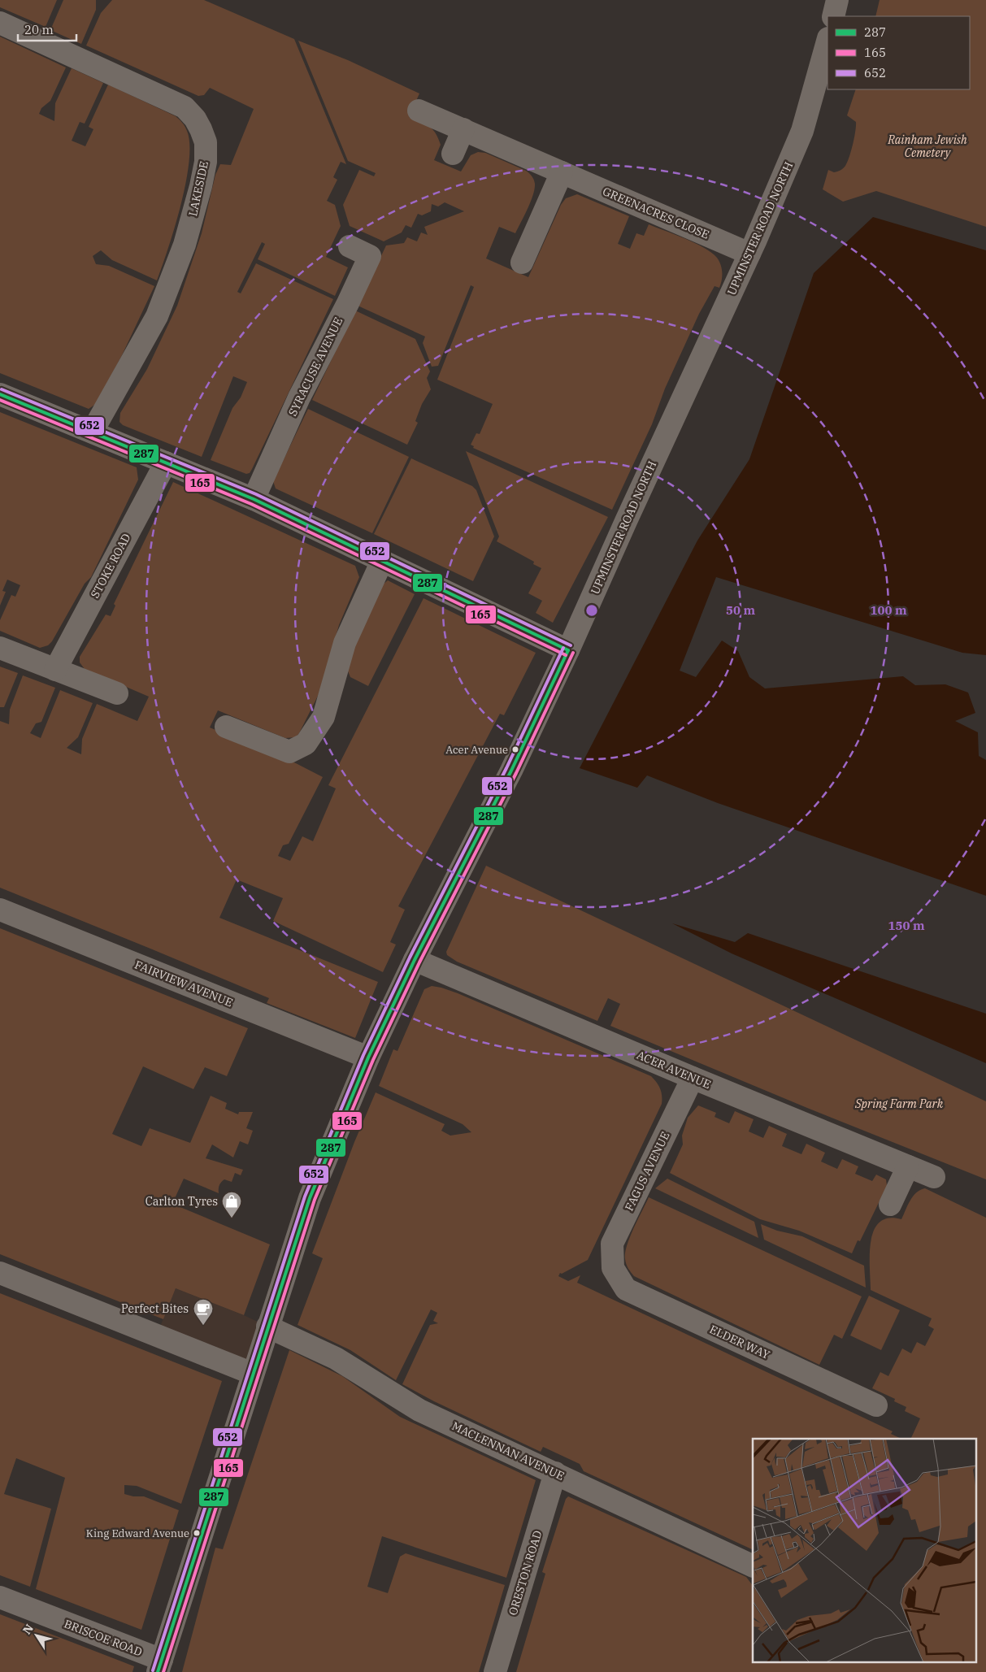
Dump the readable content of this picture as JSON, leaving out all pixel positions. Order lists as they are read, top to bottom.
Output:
{
  "streets": {
    "street": [
      "LAKESIDE",
      "GREENACRES CLOSE",
      "UPMINSTER ROAD NORTH",
      "SYRACUSE AVENUE",
      "STOKE ROAD",
      "FAIRVIEW AVENUE",
      "ACER AVENUE",
      "FAGUS AVENUE",
      "ELDER WAY",
      "MACLENNAN AVENUE",
      "ORESTON ROAD",
      "BRISCOE ROAD"
    ]
  },
  "crossings": [
    ["GREENACRES CLOSE", "UPMINSTER ROAD NORTH"],
    ["UPMINSTER ROAD NORTH", "FAIRVIEW AVENUE"],
    ["UPMINSTER ROAD NORTH", "ACER AVENUE"],
    ["UPMINSTER ROAD NORTH", "MACLENNAN AVENUE"],
    ["UPMINSTER ROAD NORTH", "BRISCOE ROAD"],
    ["ACER AVENUE", "FAGUS AVENUE"],
    ["FAGUS AVENUE", "ELDER WAY"],
    ["MACLENNAN AVENUE", "ORESTON ROAD"]
  ],
  "parks": ["Rainham Jewish Cemetery", "Spring Farm Park"],
  "places": {
    "other": ["Acer Avenue", "King Edward Avenue"],
    "shop": ["Carlton Tyres"],
    "cafe": ["Perfect Bites"]
  },
  "lines": ["transit line 652", "transit line 287", "transit line 165"],
  "legend": ["287", "165", "652"],
  "scale_bar": "20 m",
  "north": "top left",
  "rings": ["50 m", "100 m", "150 m"]
}
